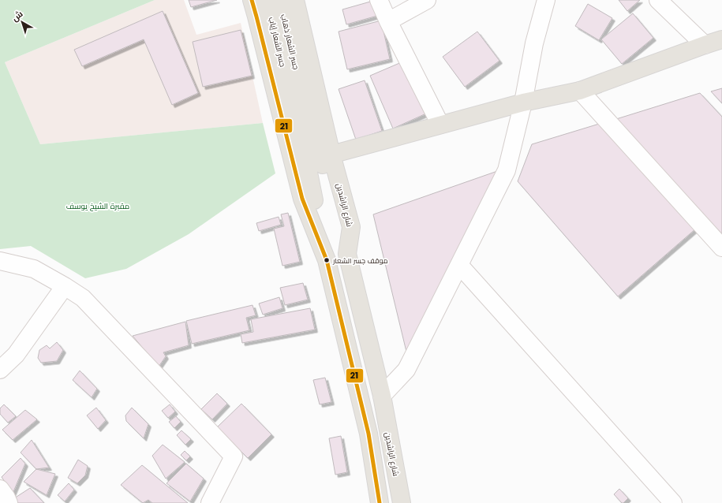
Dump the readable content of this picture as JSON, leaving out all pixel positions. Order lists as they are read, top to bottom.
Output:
{
  "streets": {
    "main road": ["جسر الشعار إياب", "جسر الشعار ذهاب", "شارع الراشدين"]
  },
  "crossings": [
    ["جسر الشعار إياب", "جسر الشعار ذهاب"]
  ],
  "parks": ["مقبرة الشيخ يوسف"],
  "places": ["موقف جسر الشعار"],
  "lines": ["transit line 21"],
  "north": "top left"
}
